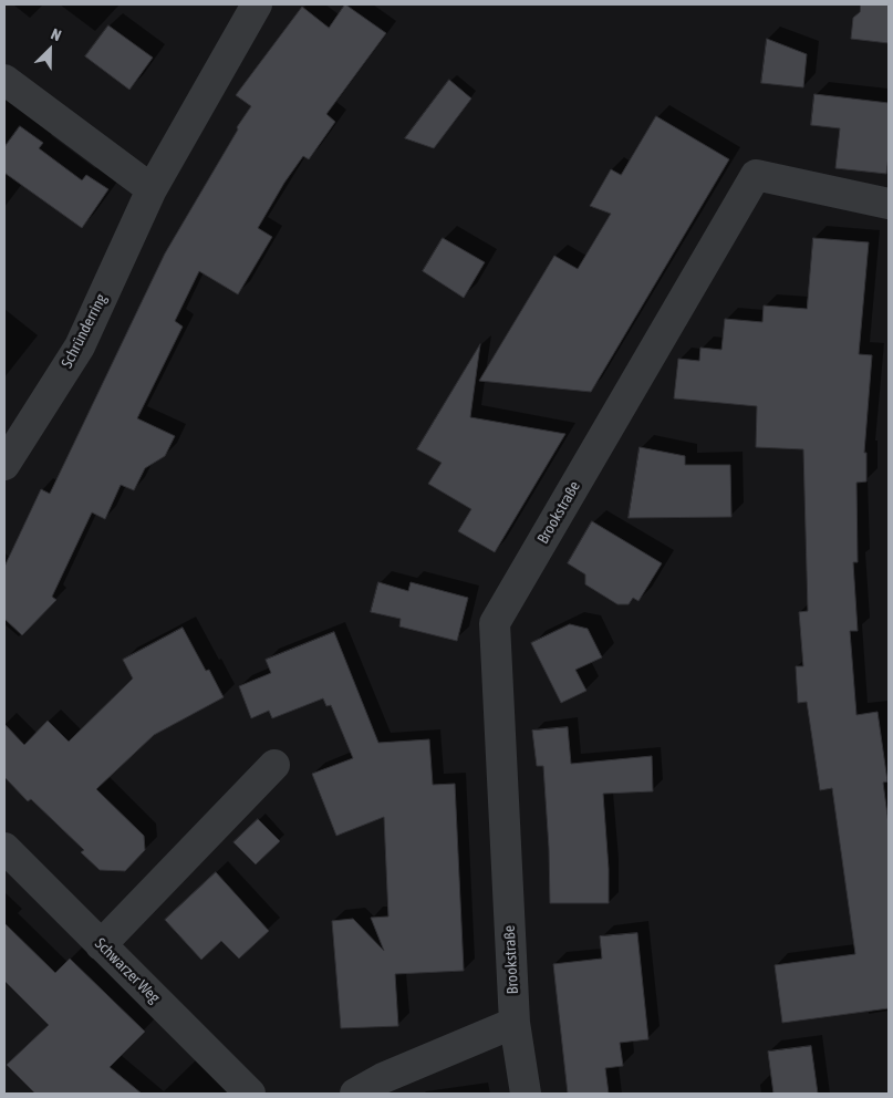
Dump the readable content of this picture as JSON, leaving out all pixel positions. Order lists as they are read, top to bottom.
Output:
{
  "streets": {
    "street": ["Schründerring", "Brookstraße", "Schwarzer Weg"]
  },
  "north": "top right"
}
